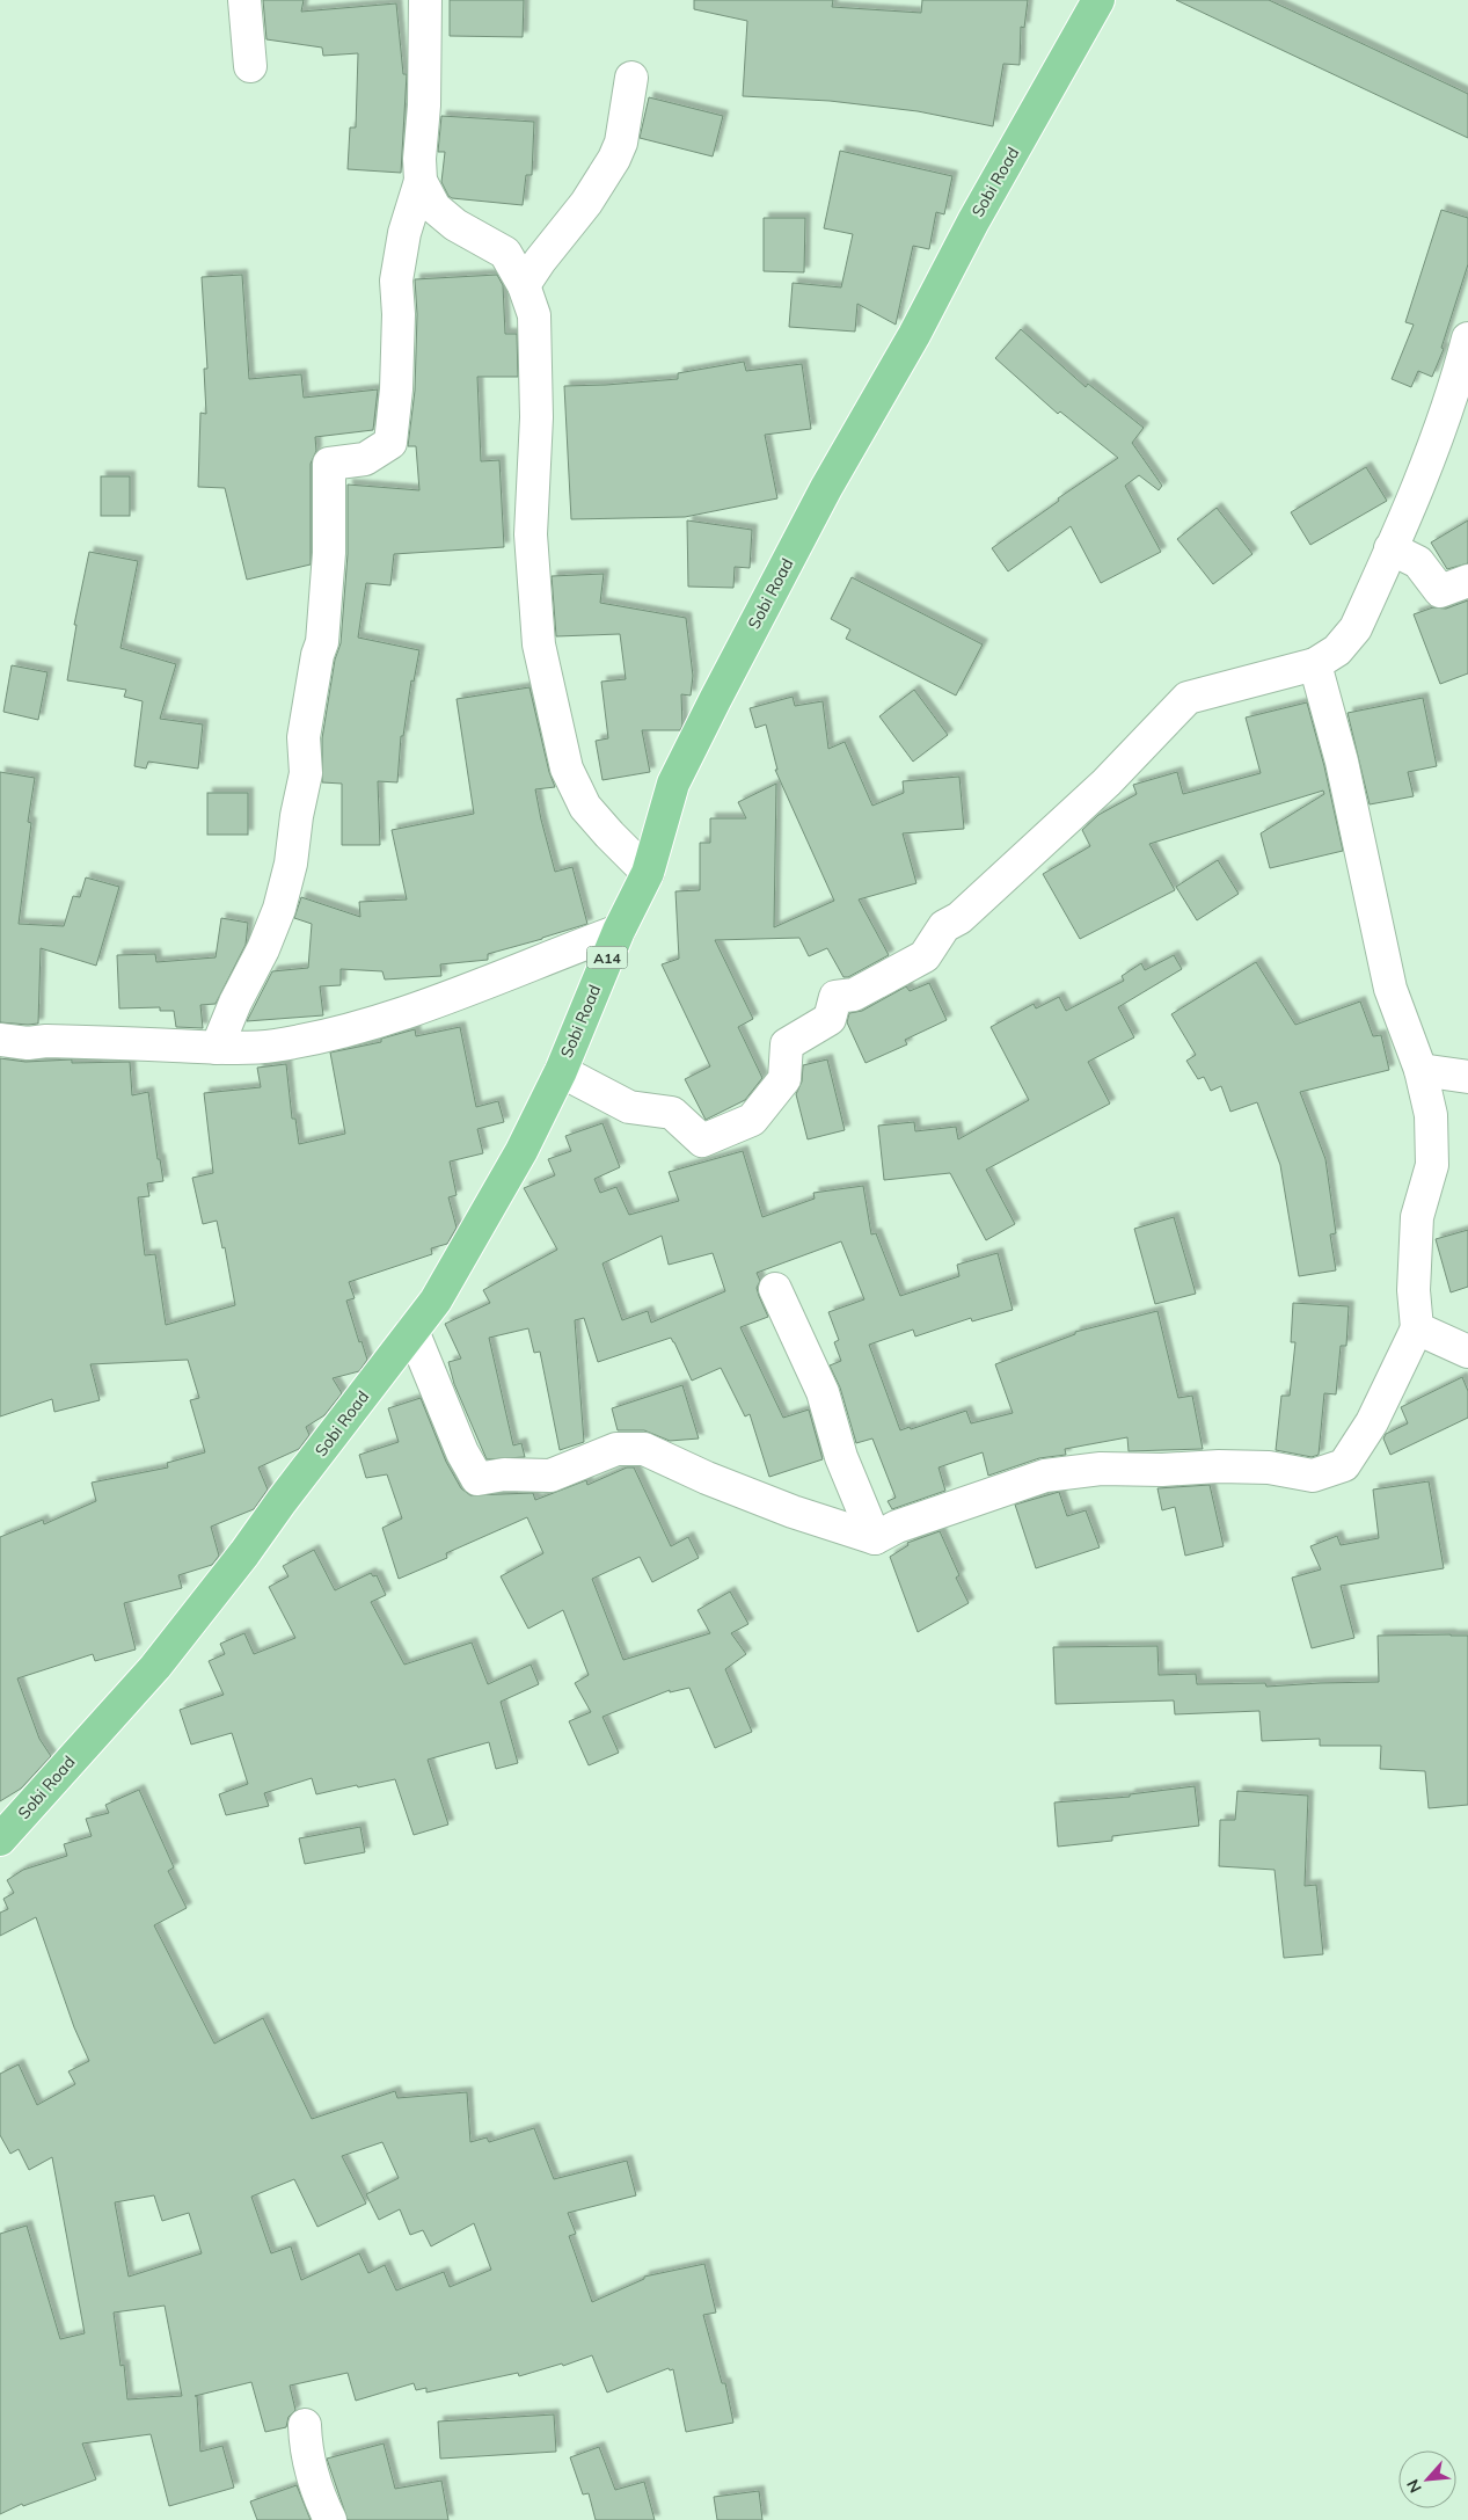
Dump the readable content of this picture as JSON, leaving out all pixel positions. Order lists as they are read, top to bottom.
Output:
{
  "streets": {
    "highway": ["Sobi Road", "A14"]
  },
  "north": "bottom left"
}
